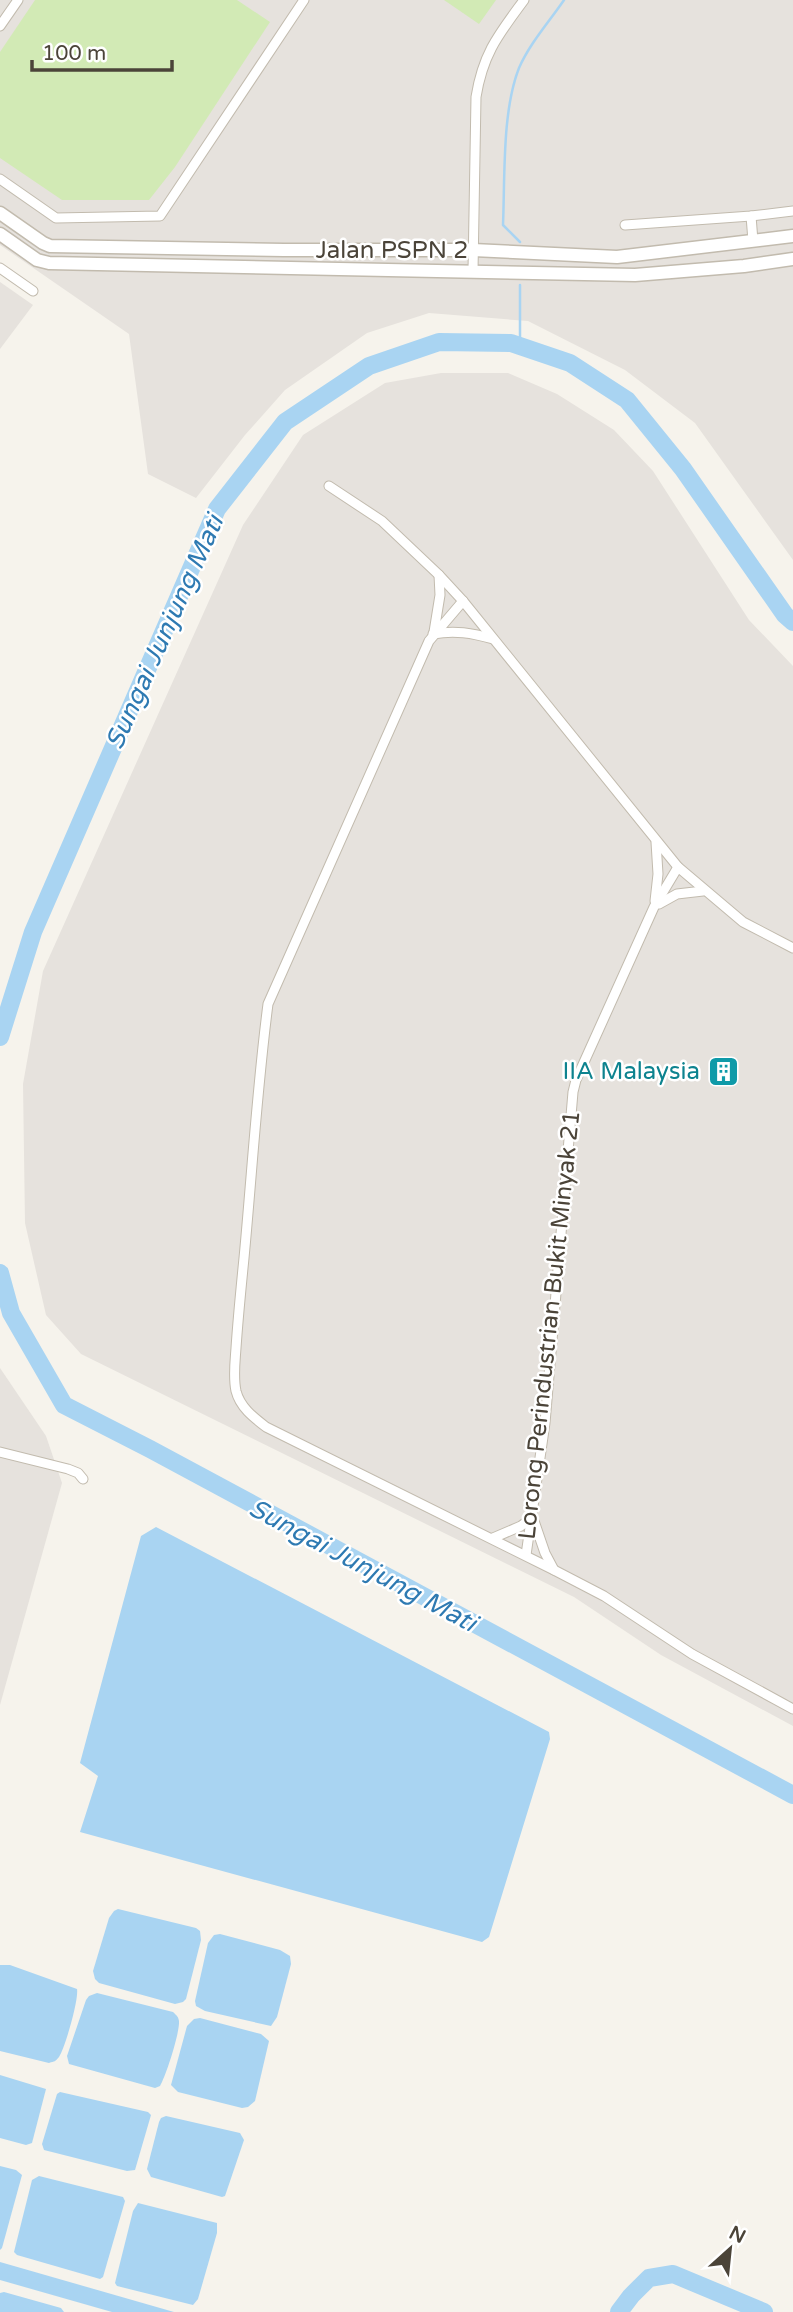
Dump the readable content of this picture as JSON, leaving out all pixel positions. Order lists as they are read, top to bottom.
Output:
{
  "streets": {
    "street": ["Jalan PSPN 2", "Lorong Perindustrian Bukit Minyak 21"]
  },
  "water": ["Sungai Junjung Mati"],
  "places": {
    "building": ["IIA Malaysia"]
  },
  "scale_bar": "100 m",
  "north": "top right"
}
